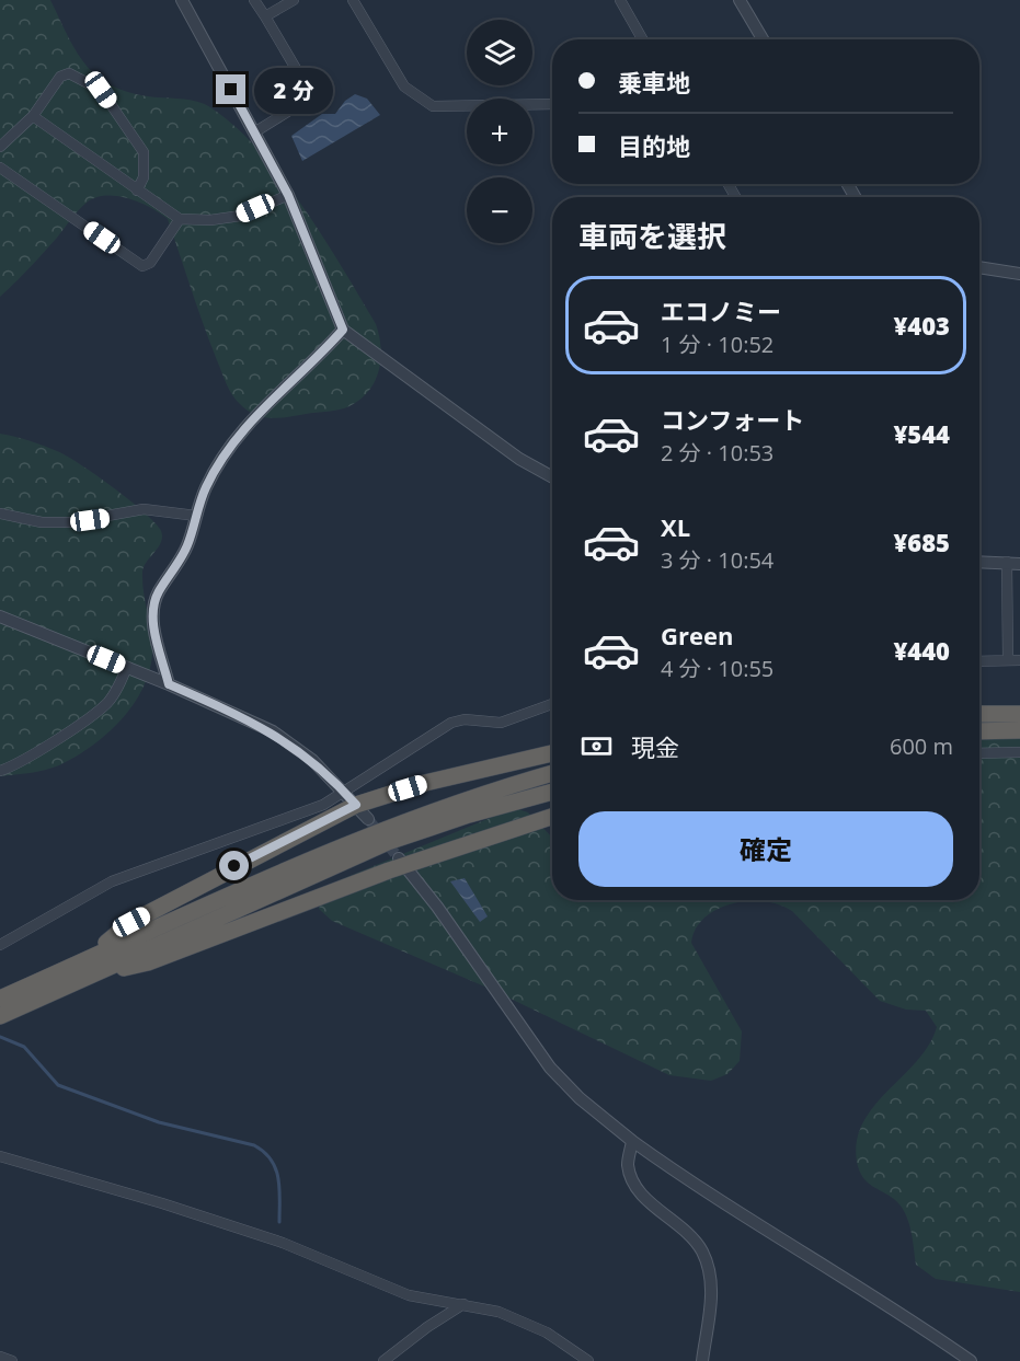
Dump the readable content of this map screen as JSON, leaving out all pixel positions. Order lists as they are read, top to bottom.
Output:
{
  "page": {
    "map_buttons": ["+", "−"],
    "banner": ["乗車地", "目的地"],
    "bubble": "2 分",
    "heading": "車両を選択",
    "list": [
      {
        "name": "エコノミー",
        "note": "1 分 · 10:52",
        "value": "¥403"
      },
      {
        "name": "コンフォート",
        "note": "2 分 · 10:53",
        "value": "¥544"
      },
      {
        "name": "XL",
        "note": "3 分 · 10:54",
        "value": "¥685"
      },
      {
        "name": "Green",
        "note": "4 分 · 10:55",
        "value": "¥440"
      }
    ],
    "pay": ["現金", "600 m"],
    "buttons": "確定"
  }
}
